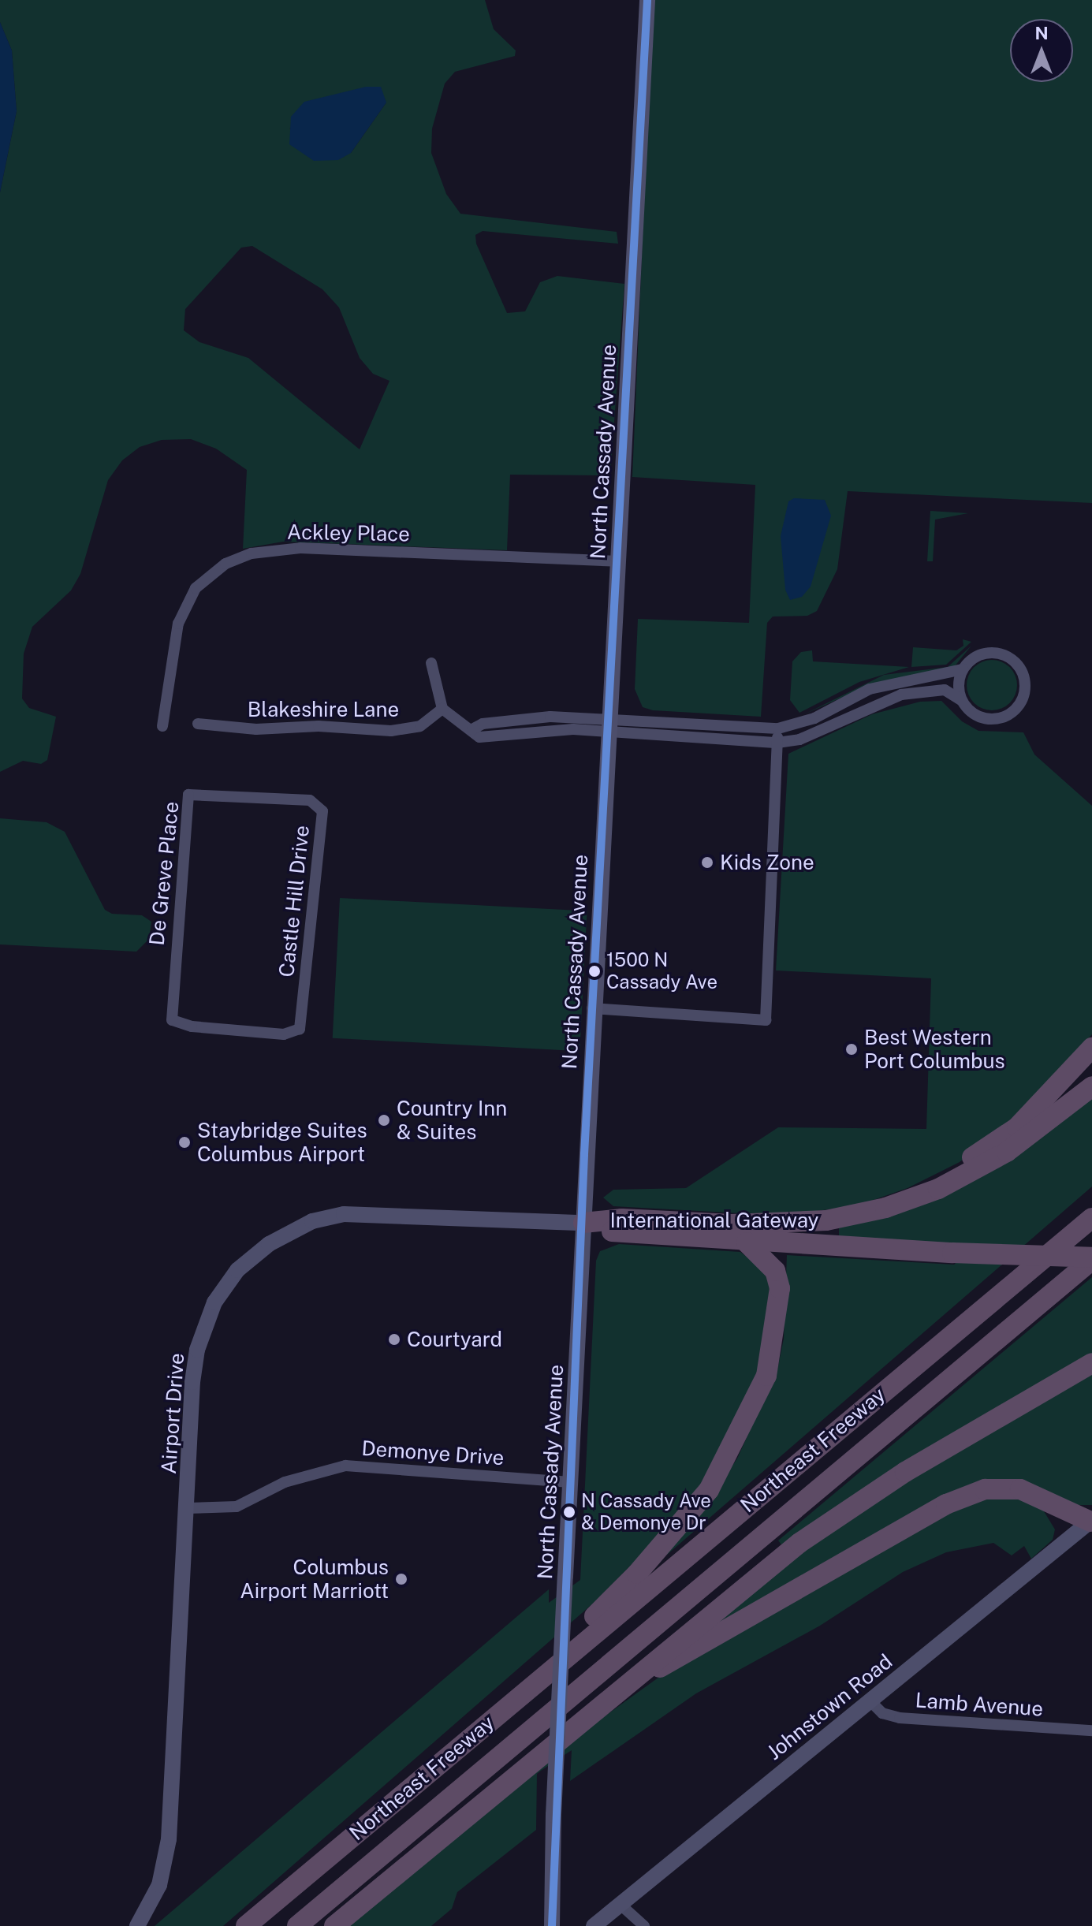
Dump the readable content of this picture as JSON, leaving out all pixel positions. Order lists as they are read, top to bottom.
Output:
{
  "streets": {
    "highway": ["International Gateway", "Northeast Freeway"],
    "main road": ["North Cassady Avenue", "Airport Drive", "Johnstown Road"],
    "street": [
      "Ackley Place",
      "Blakeshire Lane",
      "De Greve Place",
      "Castle Hill Drive",
      "Demonye Drive",
      "Lamb Avenue"
    ]
  },
  "crossings": [
    ["North Cassady Avenue", "Ackley Place"],
    ["North Cassady Avenue", "International Gateway"],
    ["North Cassady Avenue", "Airport Drive"],
    ["North Cassady Avenue", "Demonye Drive"],
    ["De Greve Place", "Castle Hill Drive"],
    ["International Gateway", "Airport Drive"],
    ["International Gateway", "Northeast Freeway"],
    ["Airport Drive", "Demonye Drive"],
    ["Lamb Avenue", "Johnstown Road"]
  ],
  "places": [
    "Kids Zone",
    "1500 N Cassady Ave",
    "Best Western Port Columbus",
    "Country Inn & Suites",
    "Staybridge Suites Columbus Airport",
    "Courtyard",
    "N Cassady Ave & Demonye Dr",
    "Columbus Airport Marriott"
  ],
  "north": "top"
}
